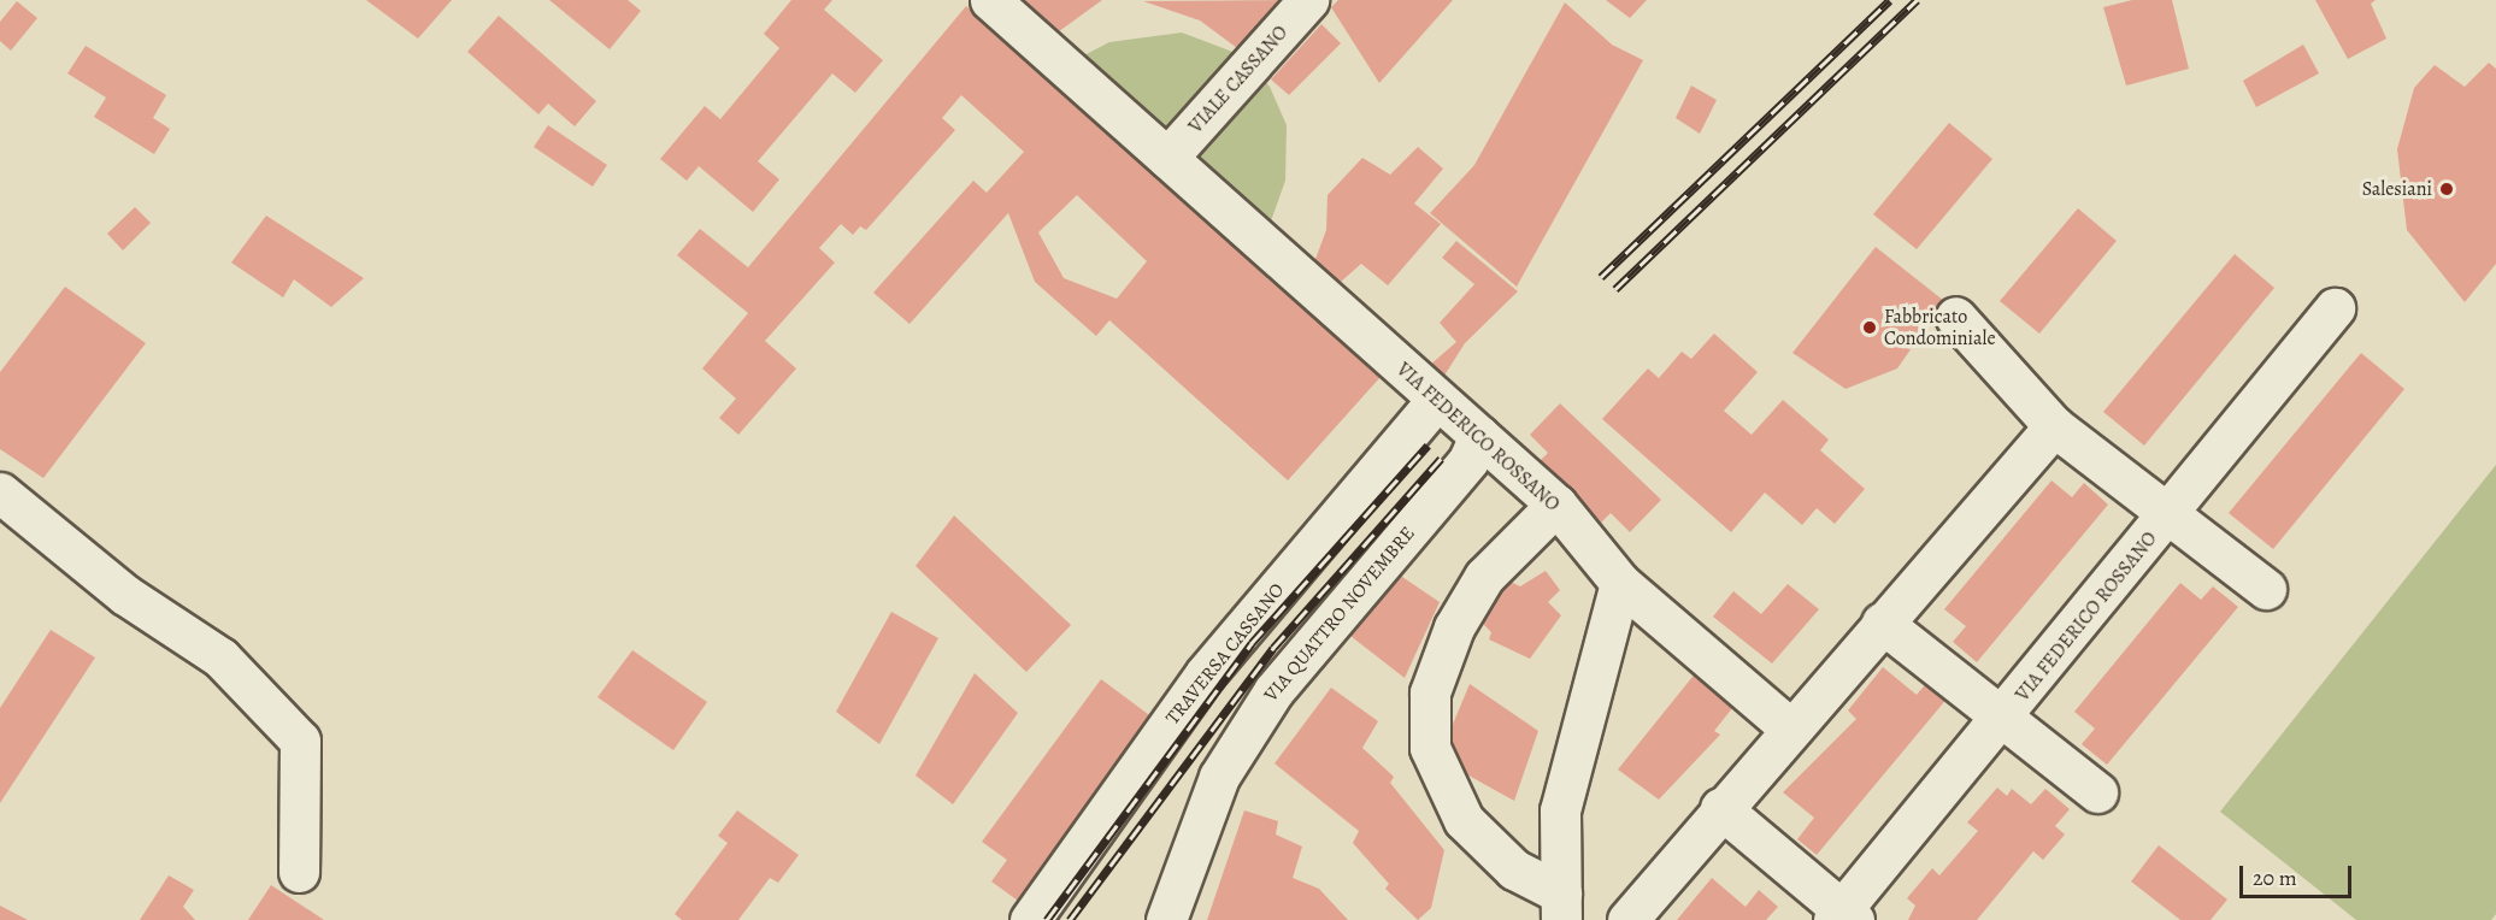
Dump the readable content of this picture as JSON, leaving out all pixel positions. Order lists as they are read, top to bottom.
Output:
{
  "streets": {
    "street": [
      "VIALE CASSANO",
      "VIA FEDERICO ROSSANO",
      "VIA QUATTRO NOVEMBRE",
      "TRAVERSA CASSANO"
    ]
  },
  "crossings": [
    ["VIALE CASSANO", "VIA FEDERICO ROSSANO"],
    ["VIA FEDERICO ROSSANO", "VIA QUATTRO NOVEMBRE"],
    ["VIA FEDERICO ROSSANO", "TRAVERSA CASSANO"]
  ],
  "places": ["Salesiani", "Fabbricato Condominiale"],
  "scale_bar": "20 m"
}
